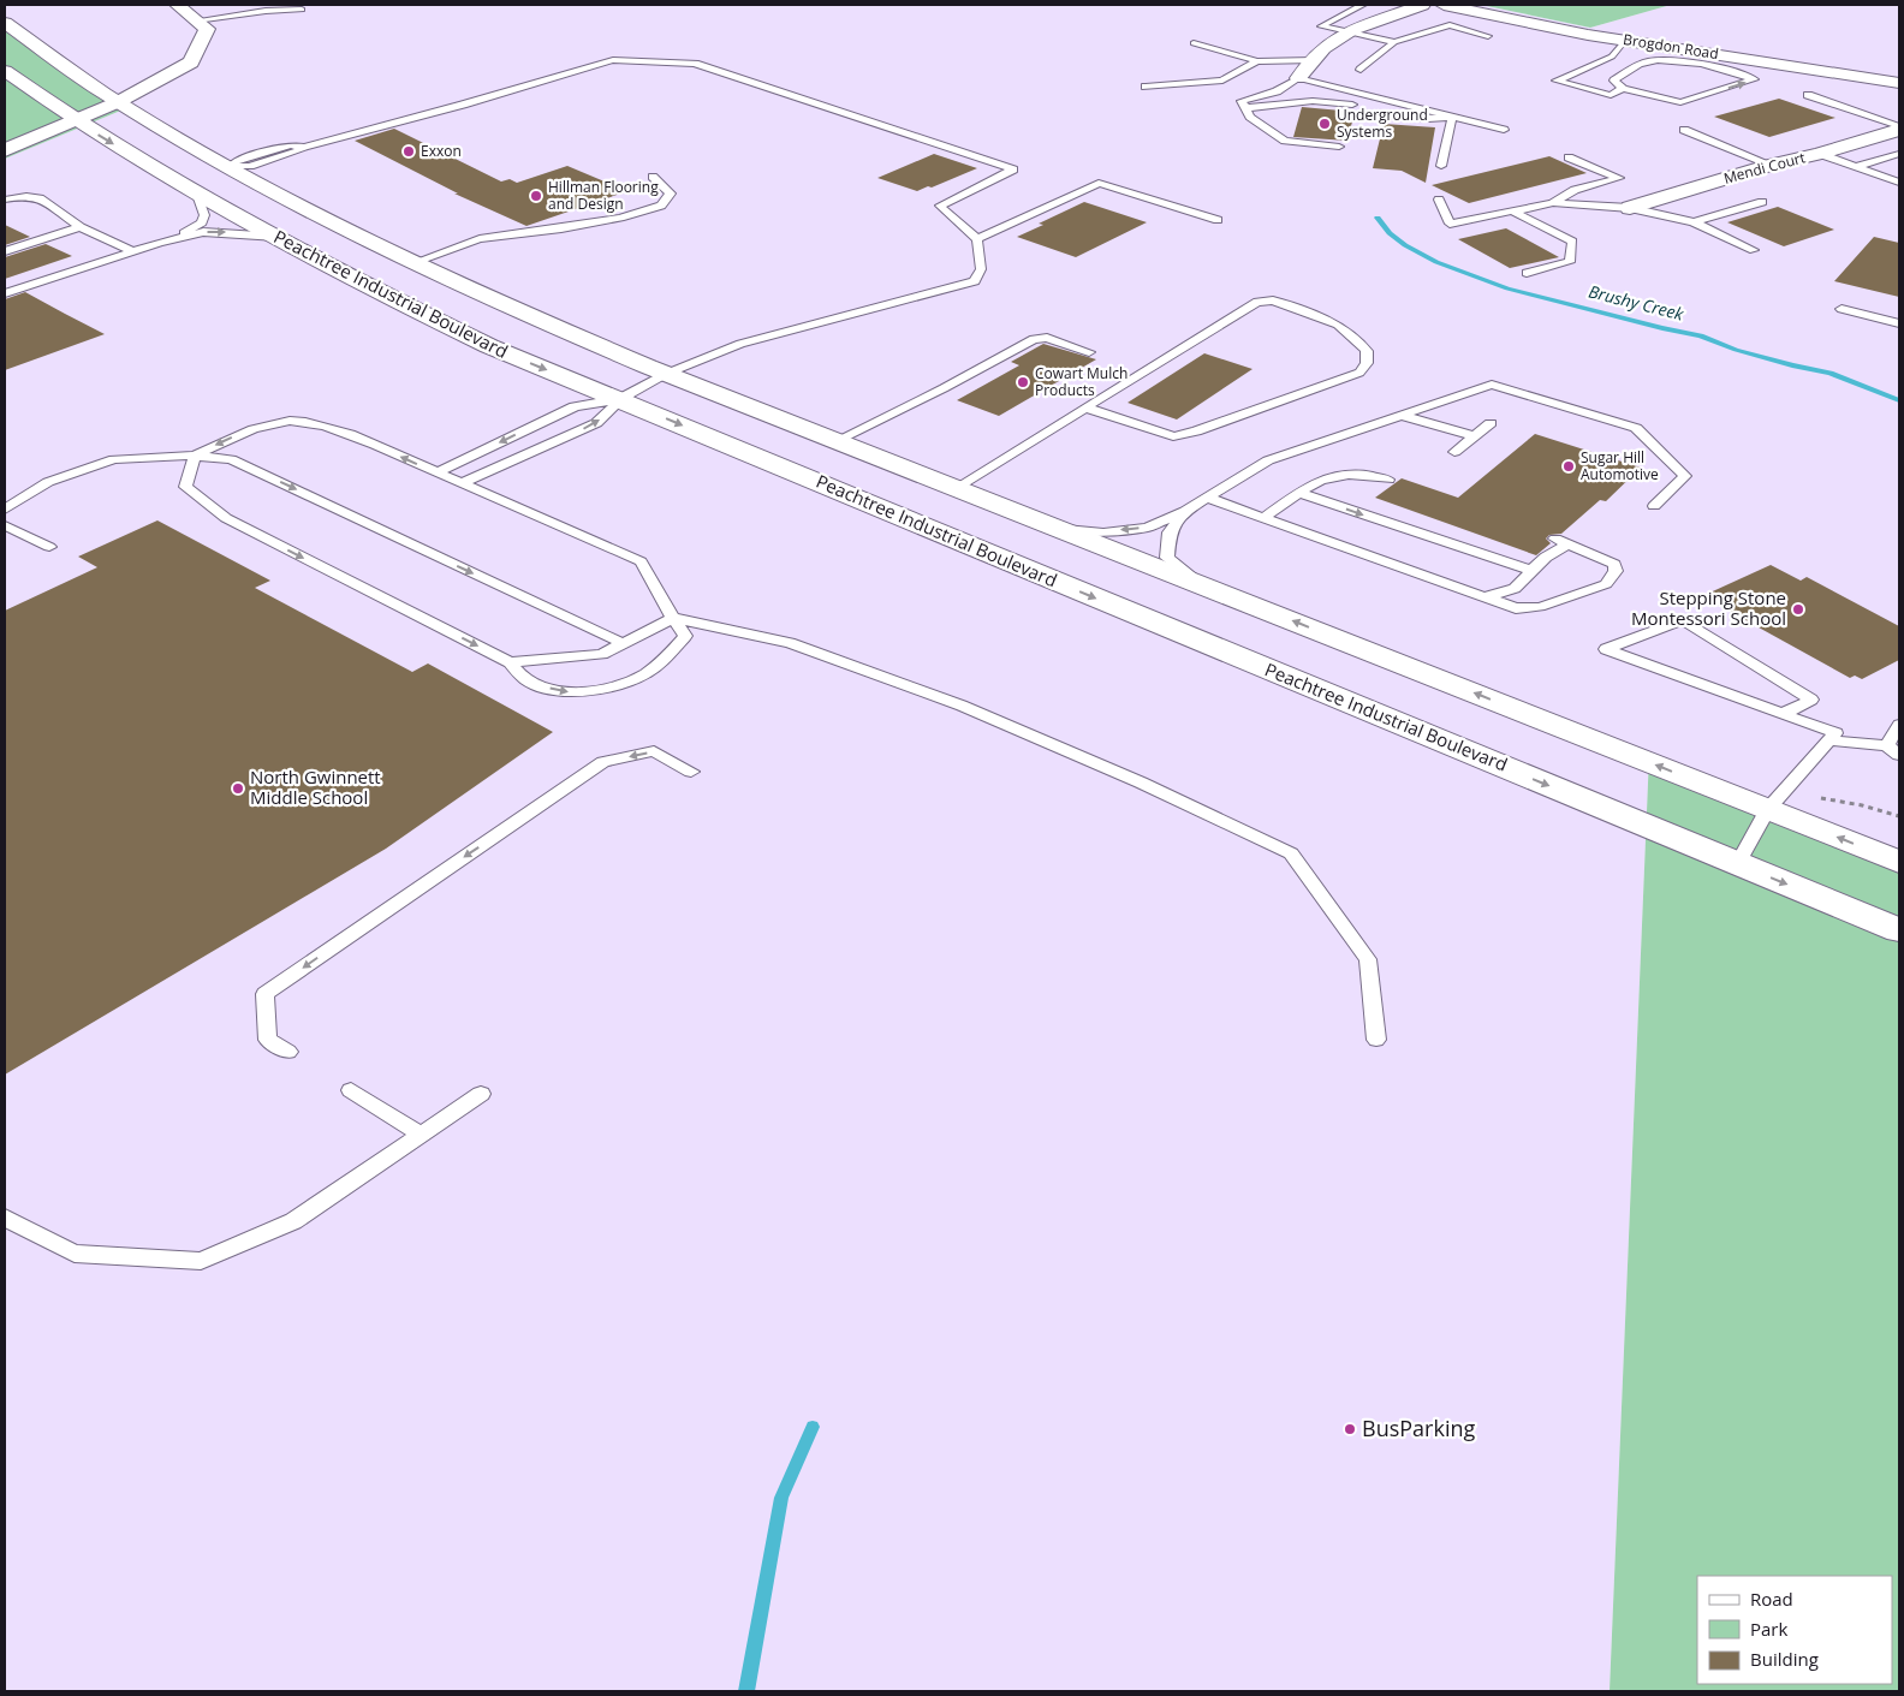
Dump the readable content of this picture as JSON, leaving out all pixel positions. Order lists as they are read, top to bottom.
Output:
{
  "streets": {
    "main road": ["Brogdon Road", "Mendi Court", "Peachtree Industrial Boulevard"]
  },
  "water": ["Brushy Creek"],
  "places": [
    "Underground Systems",
    "Exxon",
    "Hillman Flooring and Design",
    "Cowart Mulch Products",
    "Sugar Hill Automotive",
    "Stepping Stone Montessori School",
    "North Gwinnett Middle School",
    "BusParking"
  ],
  "legend": ["Road", "Park", "Building"]
}
